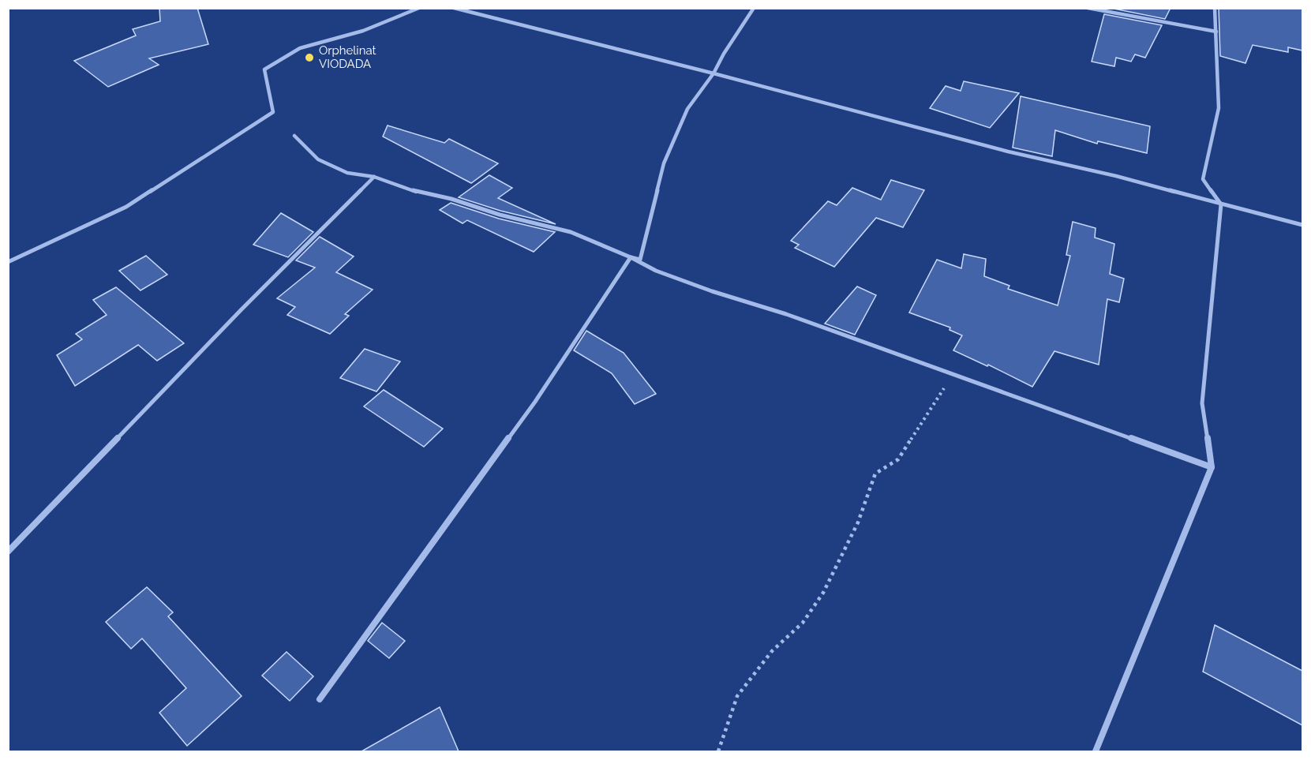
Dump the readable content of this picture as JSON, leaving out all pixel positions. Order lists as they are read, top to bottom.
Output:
{
  "places": ["Orphelinat VIODADA"]
}
